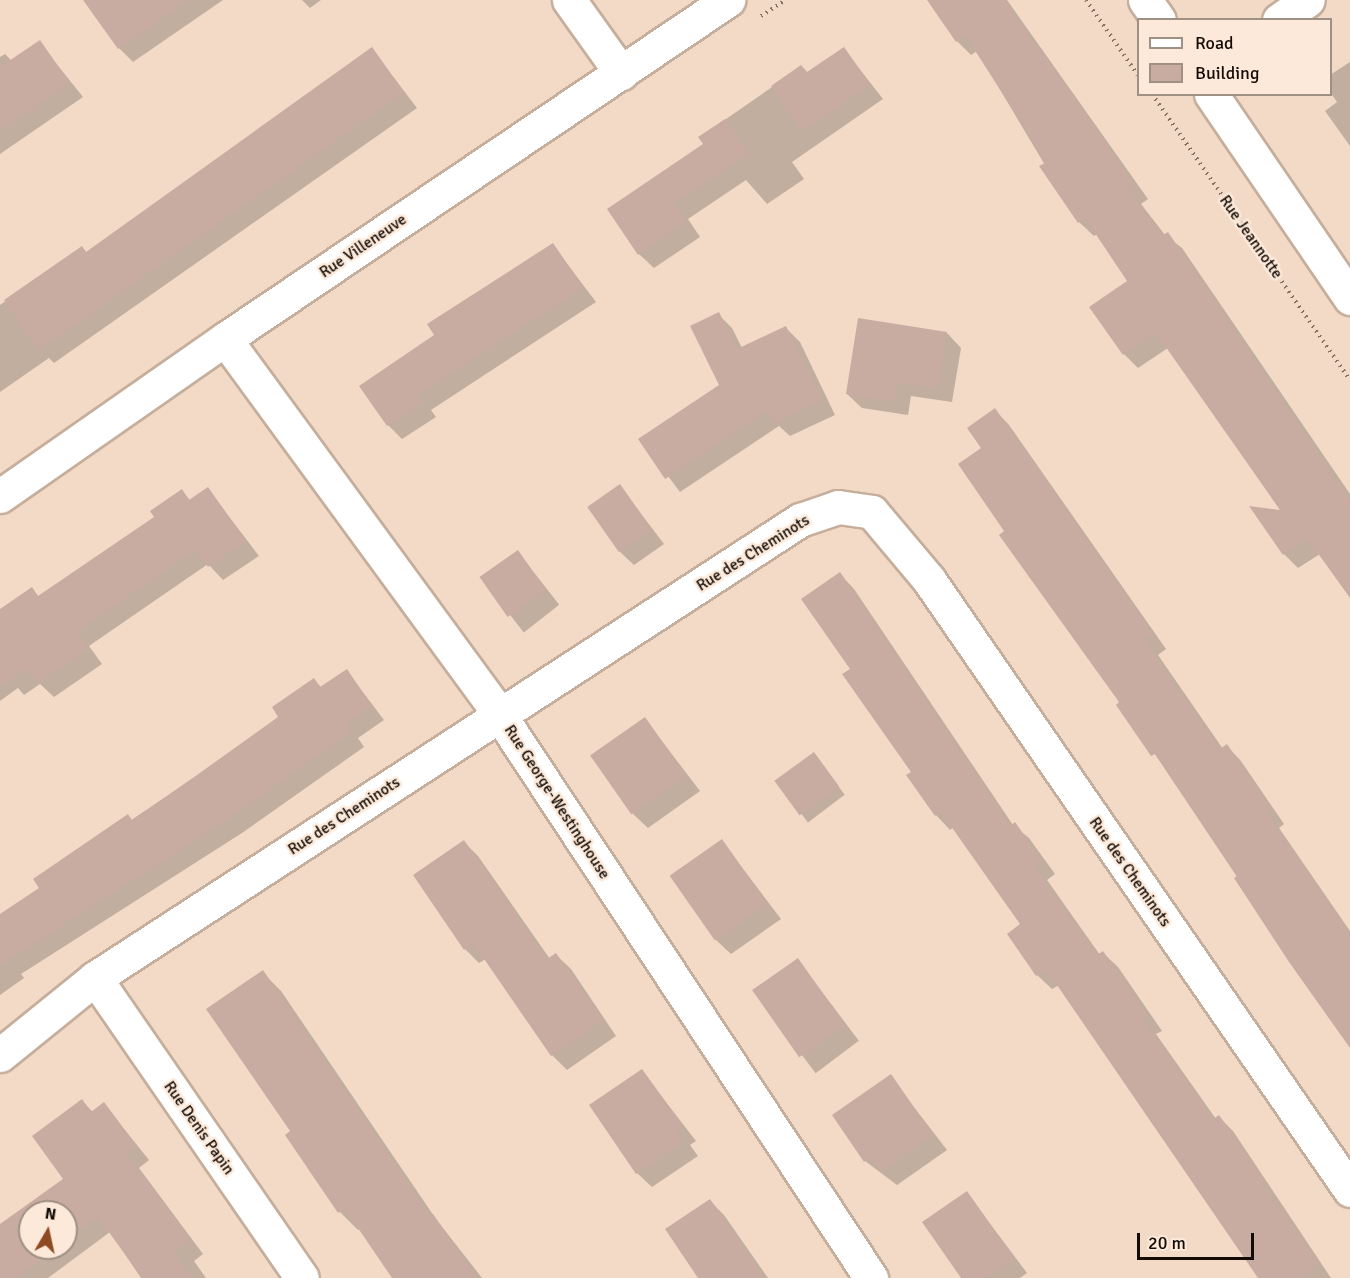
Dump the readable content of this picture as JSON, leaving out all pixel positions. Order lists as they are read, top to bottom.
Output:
{
  "streets": {
    "street": [
      "Rue Villeneuve",
      "Rue des Cheminots",
      "Rue George-Westinghouse",
      "Rue Denis Papin"
    ],
    "path": ["Rue Jeannotte"]
  },
  "crossings": [
    ["Rue Villeneuve", "Rue George-Westinghouse"],
    ["Rue des Cheminots", "Rue George-Westinghouse"],
    ["Rue des Cheminots", "Rue Denis Papin"]
  ],
  "legend": ["Road", "Building"],
  "scale_bar": "20 m",
  "north": "top"
}
